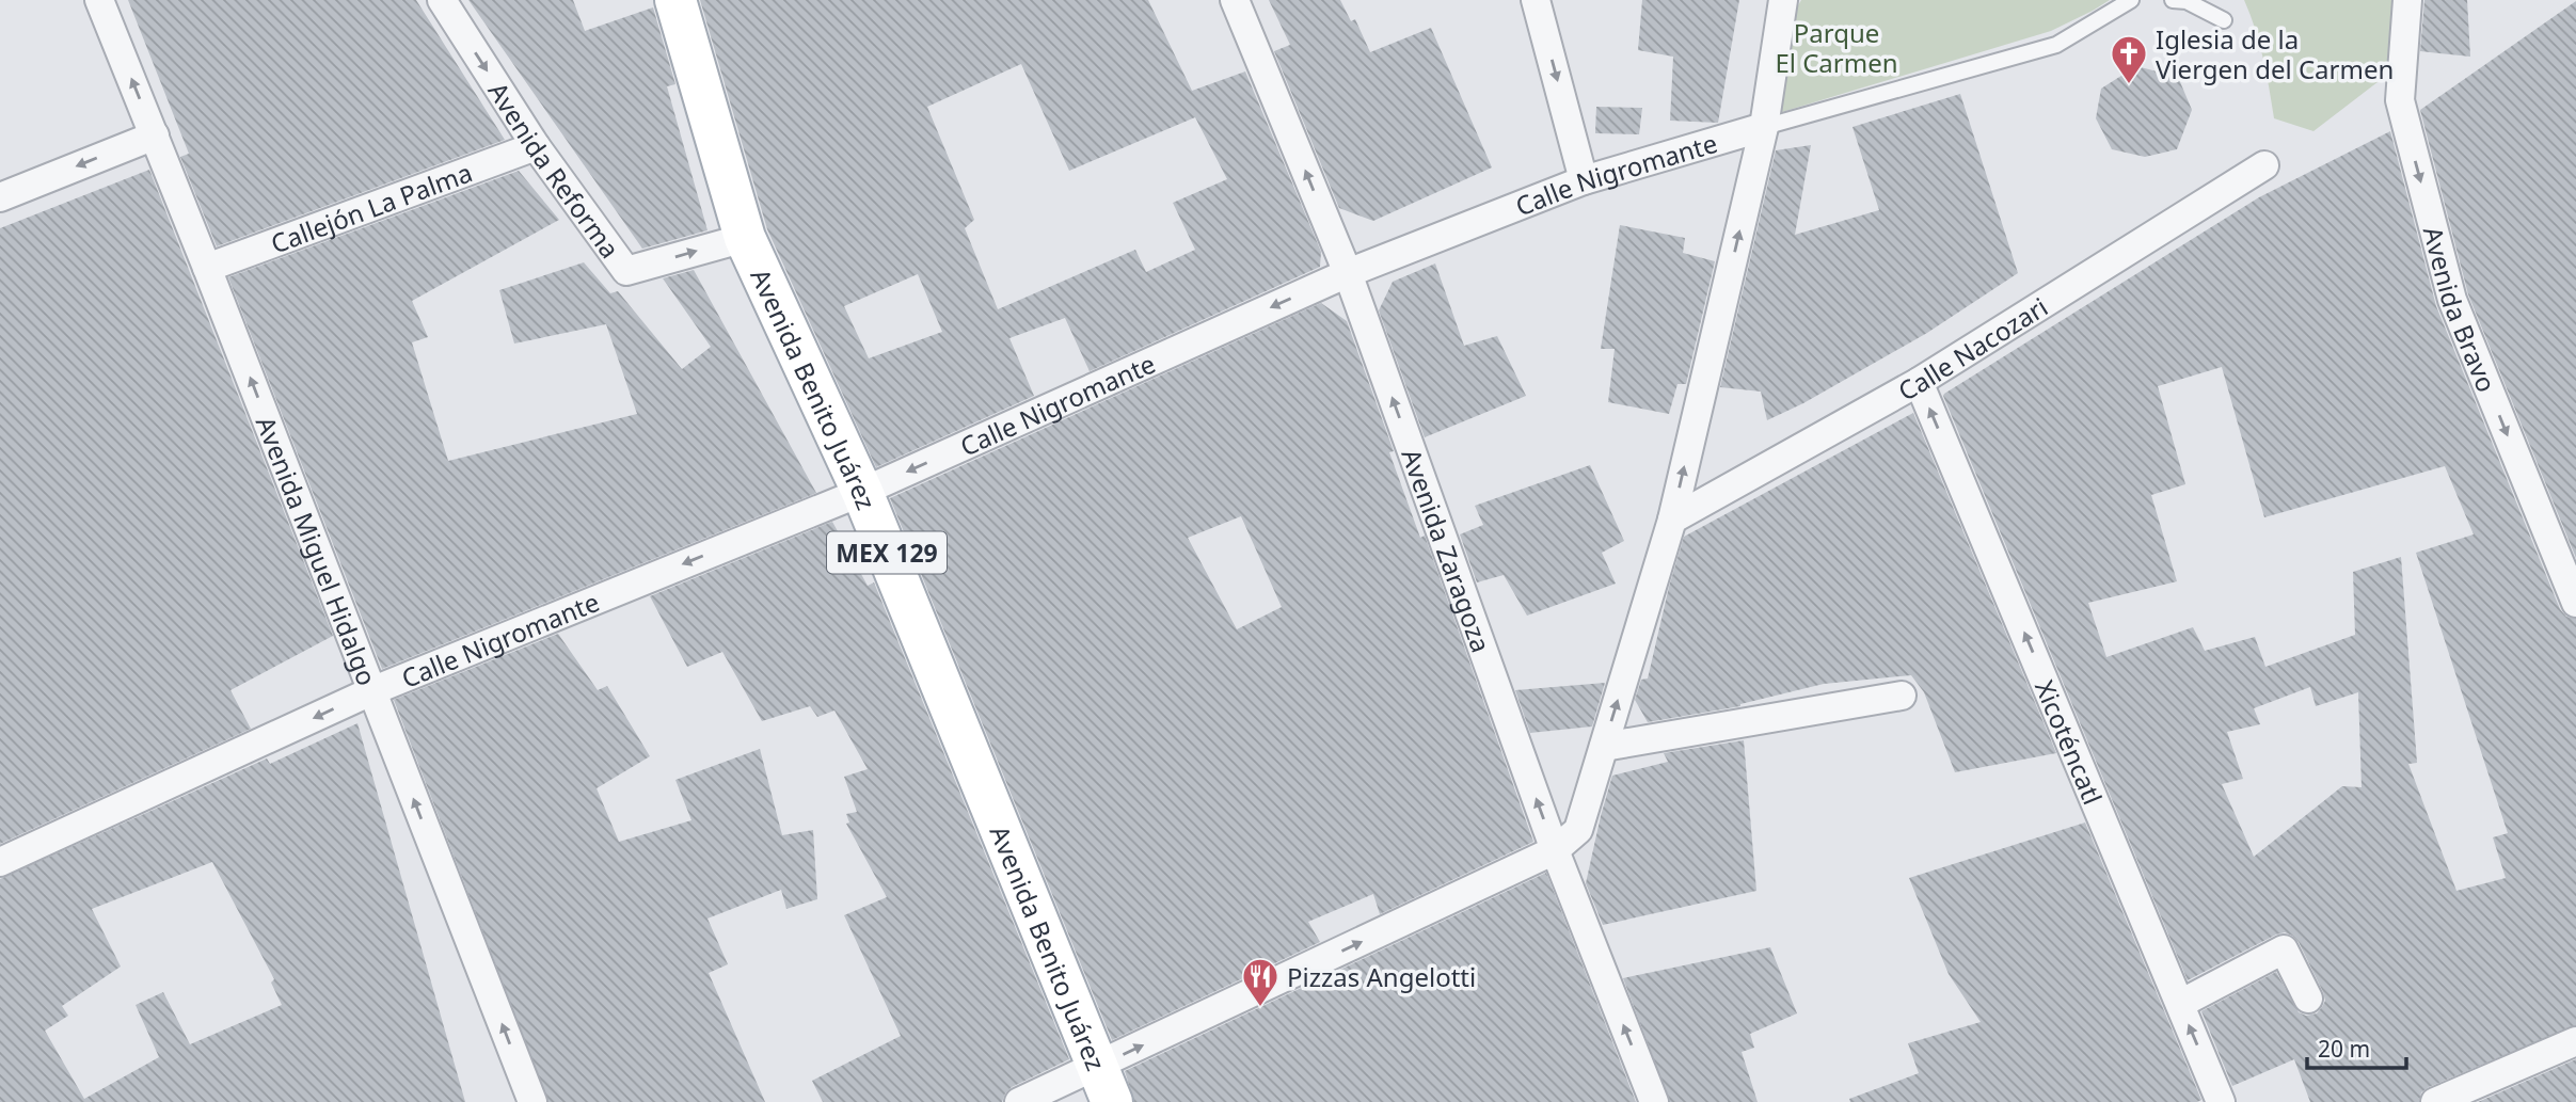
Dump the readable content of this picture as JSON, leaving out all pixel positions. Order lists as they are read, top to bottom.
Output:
{
  "streets": {
    "main road": ["Avenida Benito Juárez", "MEX 129"],
    "street": [
      "Avenida Reforma",
      "Calle Nigromante",
      "Callejón La Palma",
      "Avenida Bravo",
      "Calle Nacozari",
      "Avenida Miguel Hidalgo",
      "Avenida Zaragoza",
      "Xicoténcatl"
    ]
  },
  "crossings": [
    ["Avenida Reforma", "Callejón La Palma"],
    ["Avenida Reforma", "Avenida Benito Juárez"],
    ["Calle Nigromante", "Avenida Benito Juárez"],
    ["Calle Nigromante", "Avenida Miguel Hidalgo"],
    ["Calle Nigromante", "Avenida Zaragoza"],
    ["Callejón La Palma", "Avenida Miguel Hidalgo"],
    ["Calle Nacozari", "Xicoténcatl"]
  ],
  "one_way": [
    "Avenida Reforma",
    "Calle Nigromante",
    "Avenida Bravo",
    "Avenida Miguel Hidalgo",
    "Avenida Zaragoza",
    "Xicoténcatl"
  ],
  "parks": ["Parque El Carmen"],
  "places": {
    "church": ["Iglesia de la Viergen del Carmen"],
    "restaurant": ["Pizzas Angelotti"]
  },
  "scale_bar": "20 m"
}
